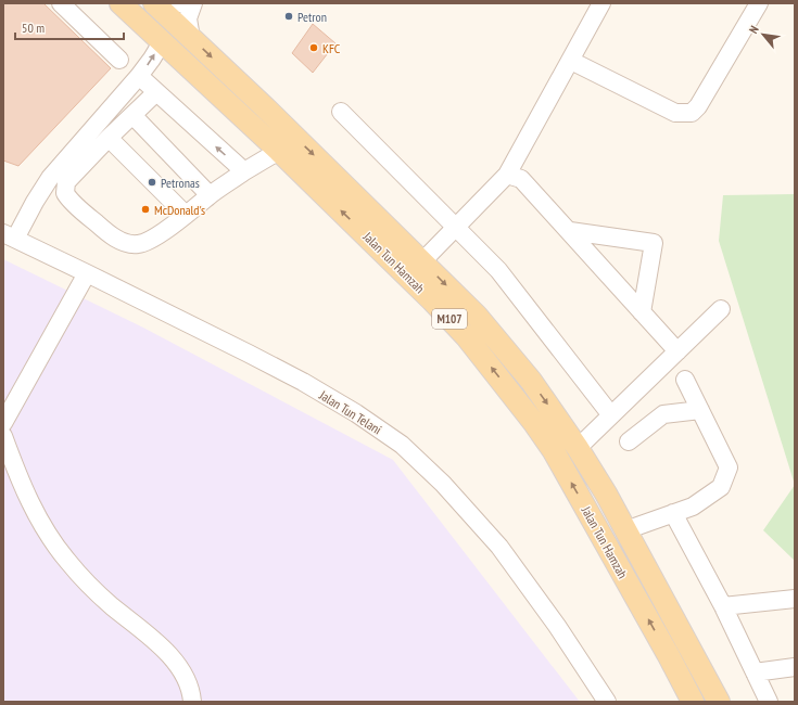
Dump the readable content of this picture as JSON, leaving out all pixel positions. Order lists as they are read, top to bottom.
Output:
{
  "streets": {
    "main road": ["Jalan Tun Hamzah", "M107"],
    "street": ["Jalan Tun Telani"]
  },
  "places": [
    "Petron",
    "KFC",
    "Petronas",
    "McDonald's"
  ],
  "scale_bar": "50 m",
  "north": "top left"
}
